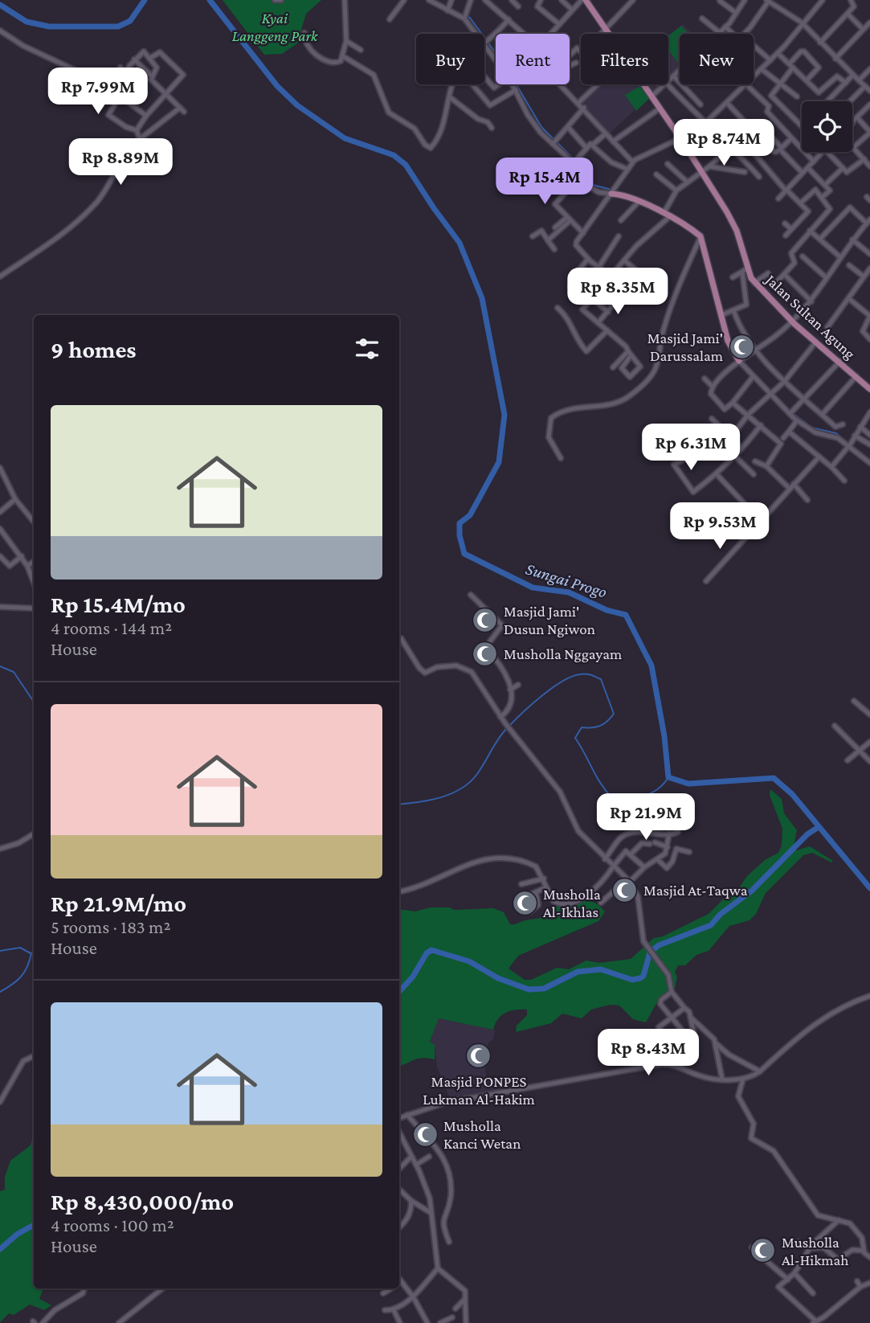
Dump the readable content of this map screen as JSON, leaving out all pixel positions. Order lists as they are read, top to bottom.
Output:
{
  "streets": {
    "main road": ["Jalan Sultan Agung"]
  },
  "water": ["Sungai Progo"],
  "parks": ["Kyai Langgeng Park"],
  "places": {
    "mosque": [
      "Masjid Jami' Darussalam",
      "Masjid Jami' Dusun Ngiwon",
      "Musholla Nggayam",
      "Masjid At-Taqwa",
      "Musholla Al-Ikhlas",
      "Masjid PONPES Lukman Al-Hakim",
      "Musholla Kanci Wetan",
      "Musholla Al-Hikmah"
    ]
  },
  "page": {
    "chip": [
      "Buy",
      "Rent",
      "Filters",
      "New"
    ],
    "price": [
      "Rp 7.99M",
      "Rp 8.74M",
      "Rp 8.89M",
      "Rp 15.4M",
      "Rp 8.35M",
      "Rp 6.31M",
      "Rp 9.53M",
      "Rp 21.9M",
      "Rp 8.43M"
    ],
    "heading": "9 homes",
    "list": [
      {
        "name": "Rp 15.4M/mo",
        "note": "4 rooms · 144 m² · House"
      },
      {
        "name": "Rp 21.9M/mo",
        "note": "5 rooms · 183 m² · House"
      },
      {
        "name": "Rp 8,430,000/mo",
        "note": "4 rooms · 100 m² · House"
      }
    ]
  }
}
